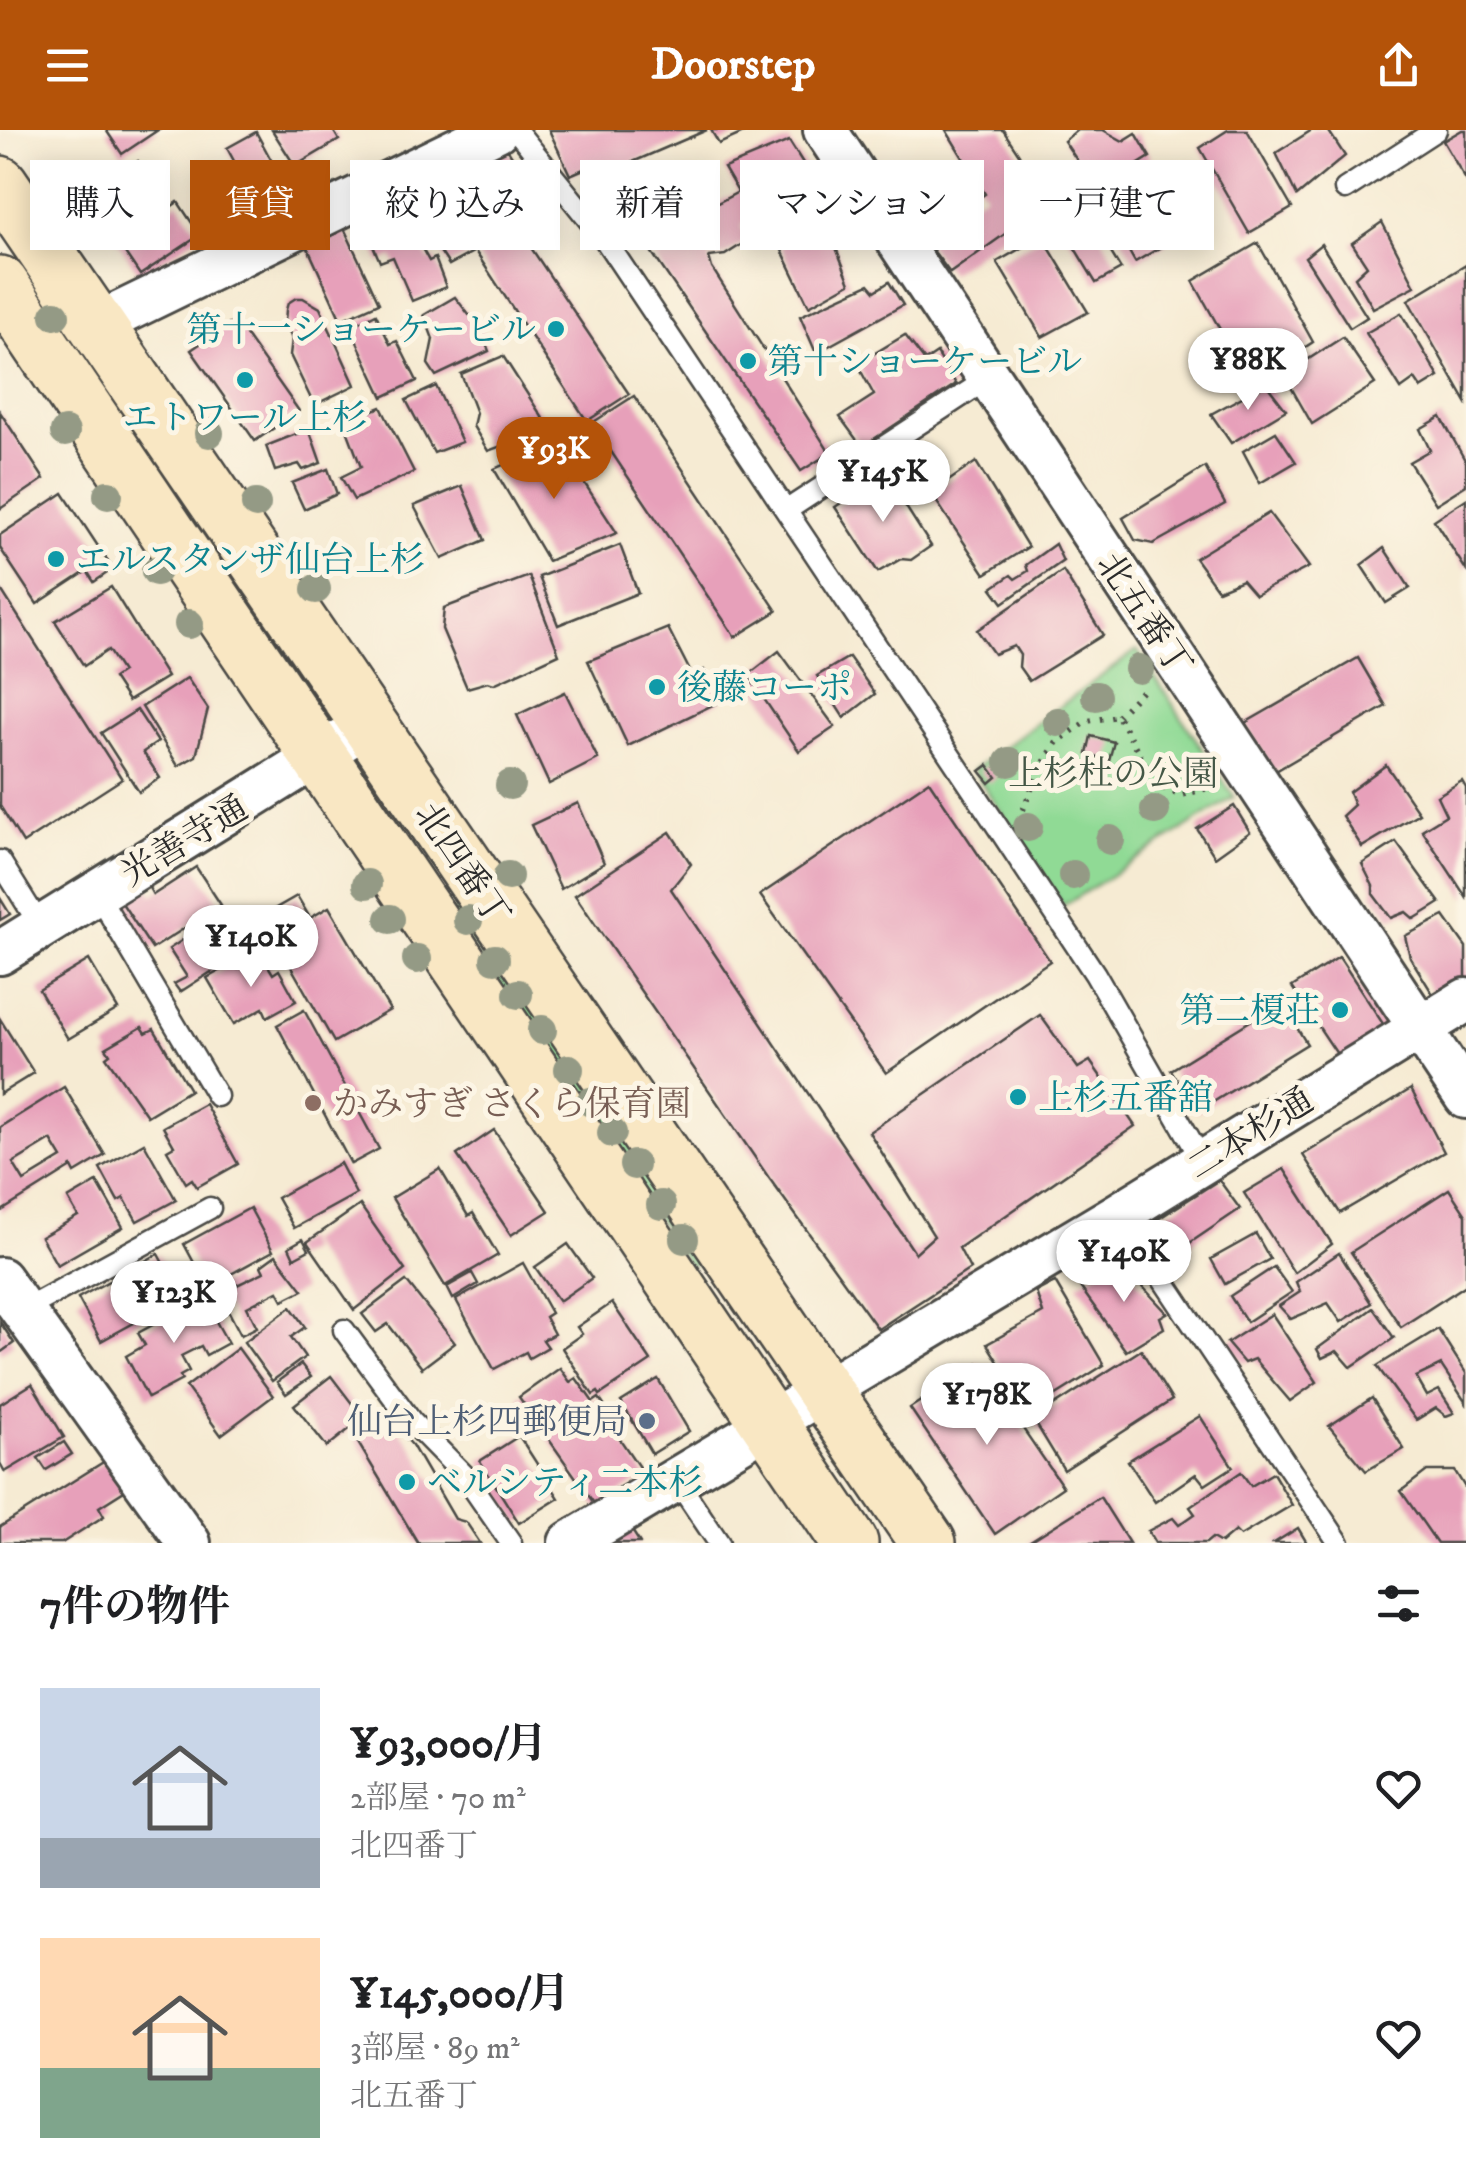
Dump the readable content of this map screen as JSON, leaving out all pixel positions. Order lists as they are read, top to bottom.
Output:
{
  "streets": {
    "street": [
      "北五番丁",
      "光善寺通",
      "北四番丁",
      "二本杉通"
    ]
  },
  "crossings": [
    ["北五番丁", "二本杉通"],
    ["光善寺通", "北四番丁"],
    ["北四番丁", "二本杉通"]
  ],
  "parks": ["上杉杜の公園"],
  "places": [
    "第十一ショーケービル",
    "第十ショーケービル",
    "エトワール上杉",
    "エルスタンザ仙台上杉",
    "後藤コーポ",
    "第二榎荘",
    "上杉五番舘",
    "かみすぎ さくら保育園",
    "仙台上杉四郵便局",
    "ベルシティ二本杉"
  ],
  "page": {
    "header": "Doorstep",
    "chip": [
      "購入",
      "賃貸",
      "絞り込み",
      "新着",
      "マンション",
      "一戸建て"
    ],
    "price": [
      "¥88K",
      "¥93K",
      "¥145K",
      "¥140K",
      "¥140K",
      "¥123K",
      "¥178K"
    ],
    "heading": "7件の物件",
    "list": [
      {
        "name": "¥93,000/月",
        "note": "2部屋 · 70 m² · 北四番丁"
      },
      {
        "name": "¥145,000/月",
        "note": "3部屋 · 89 m² · 北五番丁"
      }
    ]
  }
}
